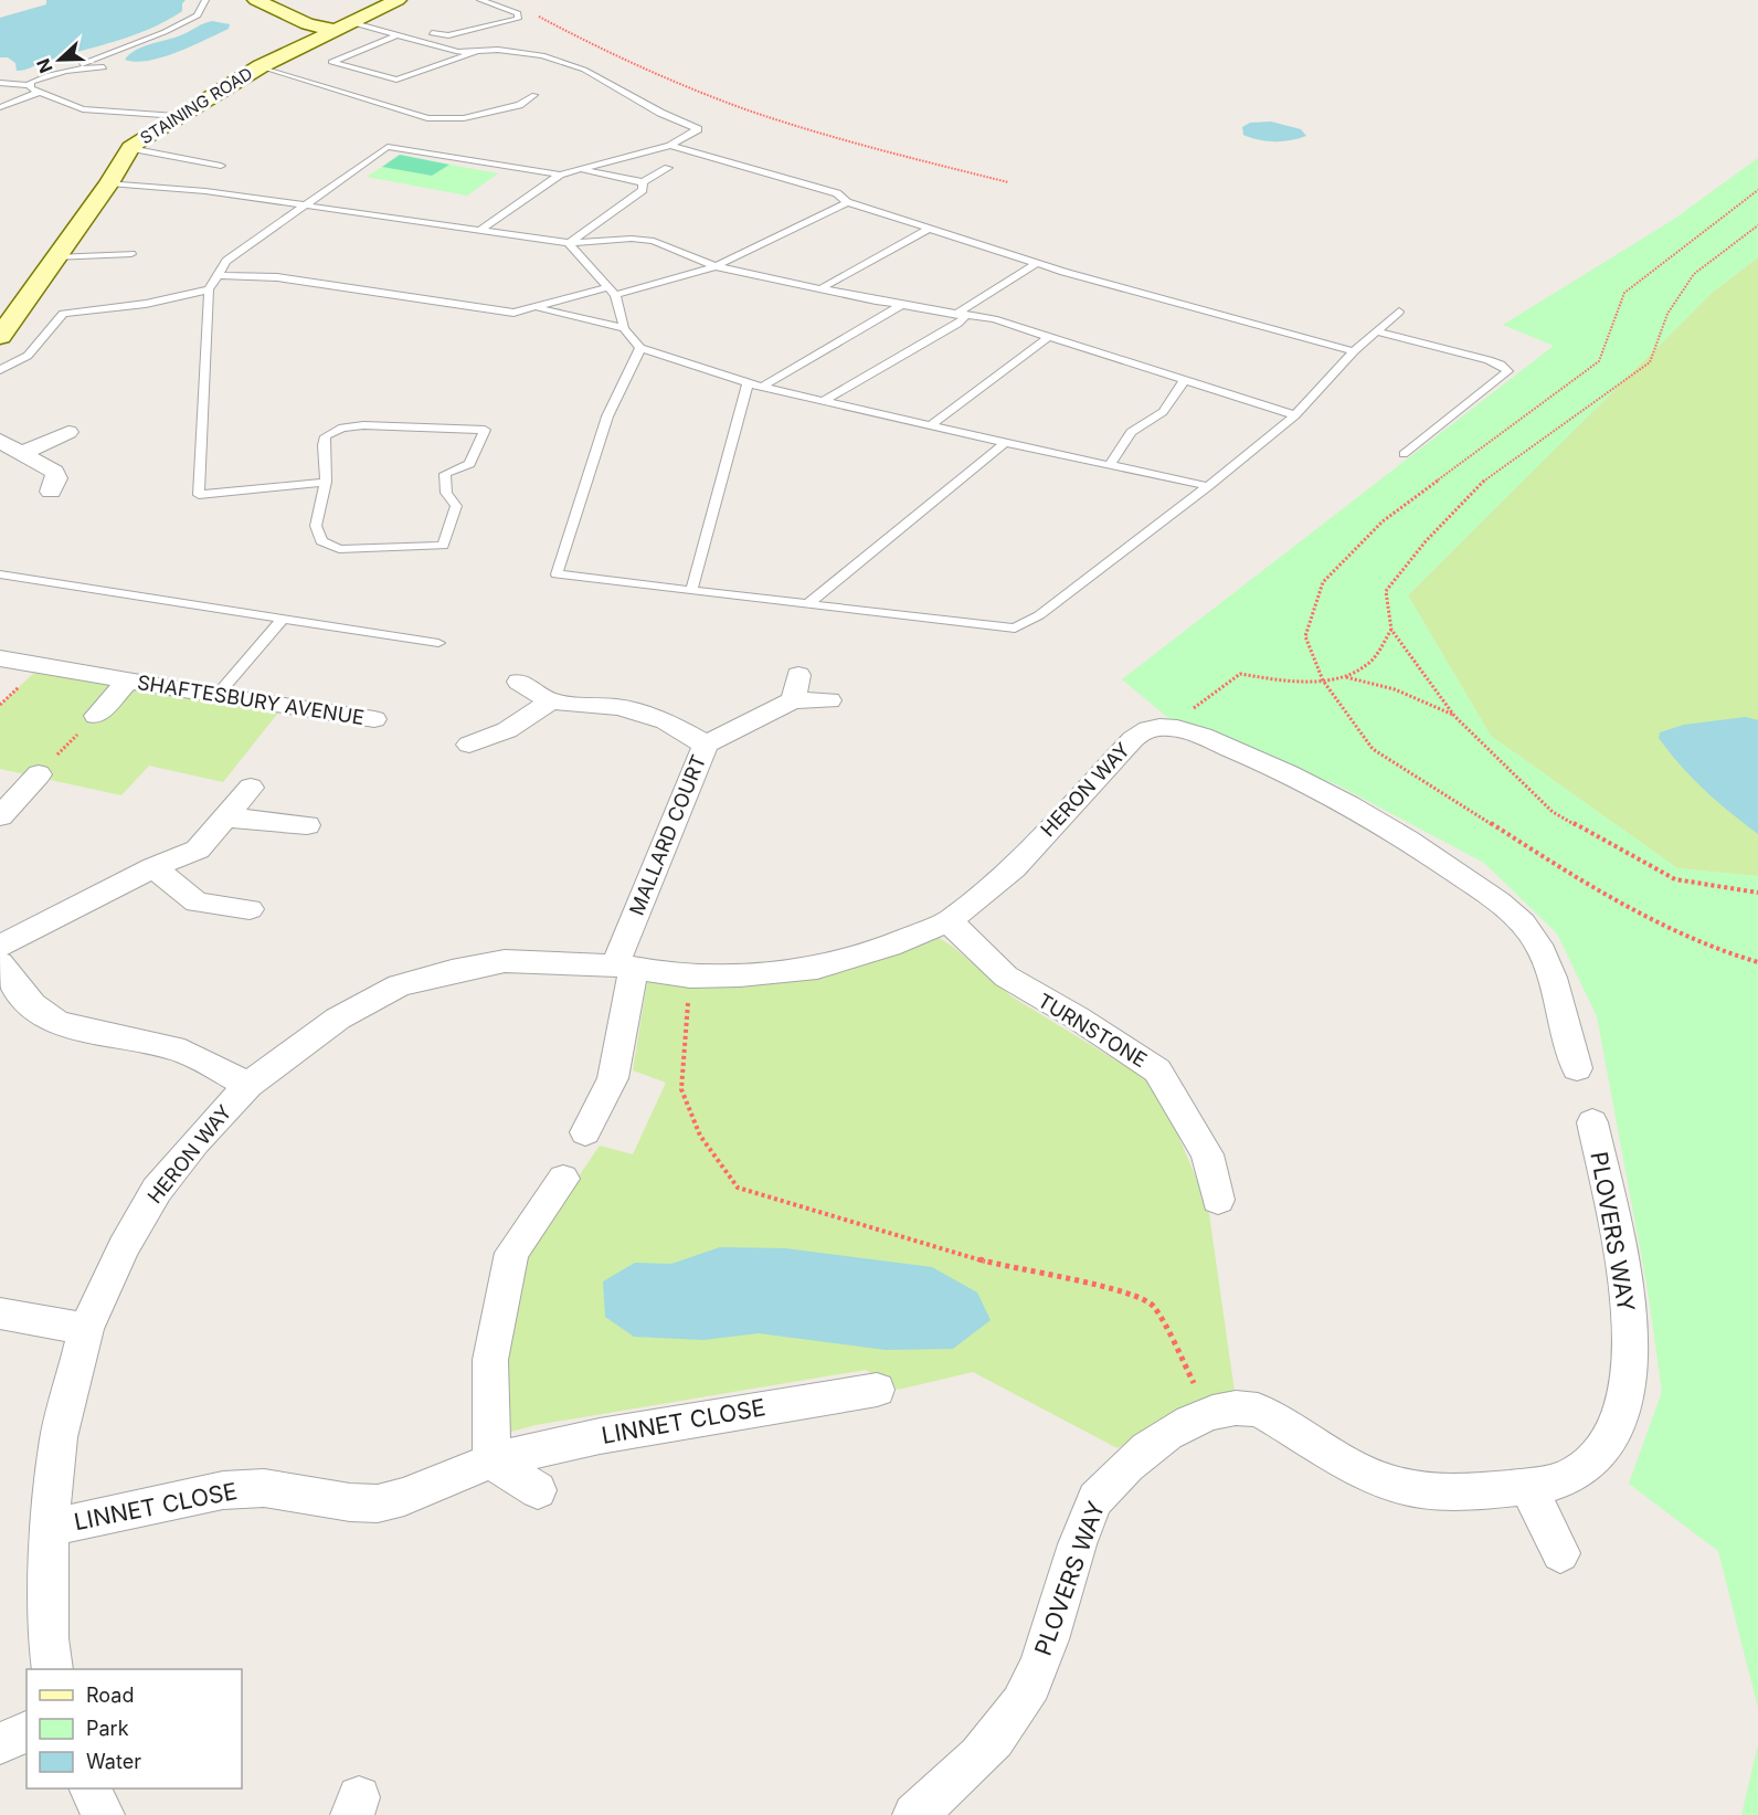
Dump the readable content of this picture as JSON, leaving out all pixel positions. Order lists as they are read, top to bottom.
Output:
{
  "streets": {
    "street": [
      "STAINING ROAD",
      "SHAFTESBURY AVENUE",
      "HERON WAY",
      "MALLARD COURT",
      "TURNSTONE",
      "PLOVERS WAY",
      "LINNET CLOSE"
    ]
  },
  "crossings": [
    ["HERON WAY", "MALLARD COURT"],
    ["HERON WAY", "TURNSTONE"],
    ["HERON WAY", "LINNET CLOSE"]
  ],
  "legend": ["Road", "Park", "Water"],
  "north": "left"
}
